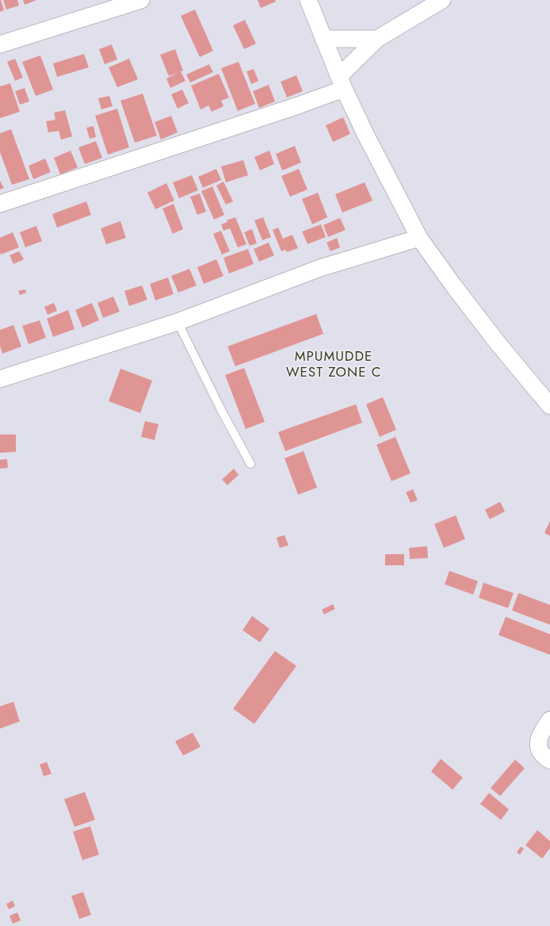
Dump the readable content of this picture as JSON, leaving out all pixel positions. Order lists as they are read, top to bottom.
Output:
{
  "districts": ["MPUMUDDE WEST ZONE C"]
}
